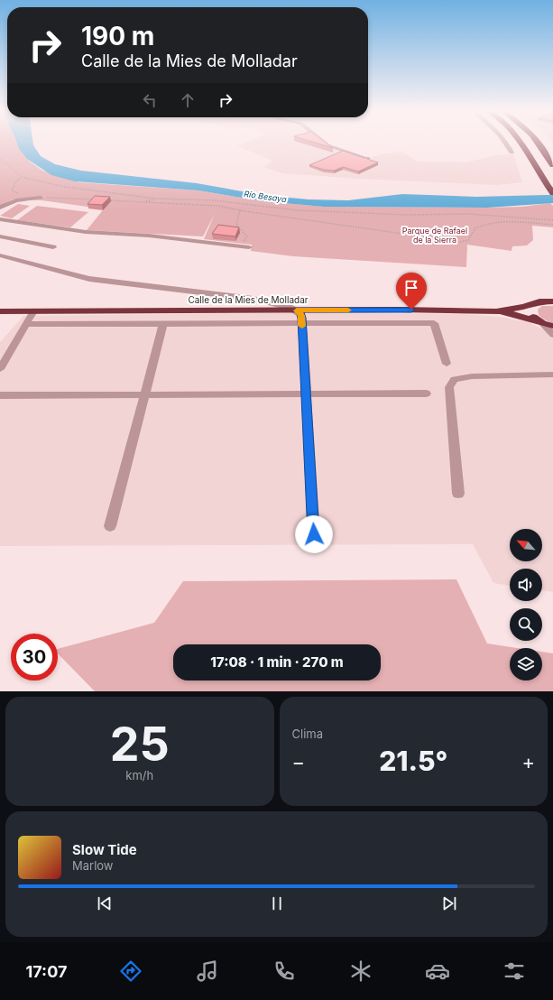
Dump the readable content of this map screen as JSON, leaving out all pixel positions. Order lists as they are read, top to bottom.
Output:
{
  "streets": {
    "highway": ["Calle de la Mies de Molladar"]
  },
  "water": ["Río Besaya"],
  "parks": ["Parque de Rafael de la Sierra"],
  "north": "top left",
  "page": {
    "turn": ["190 m", "Calle de la Mies de Molladar"],
    "limit": "30",
    "trip": "17:08 · 1 min · 270 m",
    "tile": [
      ["25", "km/h"],
      "Clima"
    ],
    "heat": ["−", "21.5°", "+"],
    "song": ["Slow Tide", "Marlow"],
    "tabs": "17:07"
  }
}
